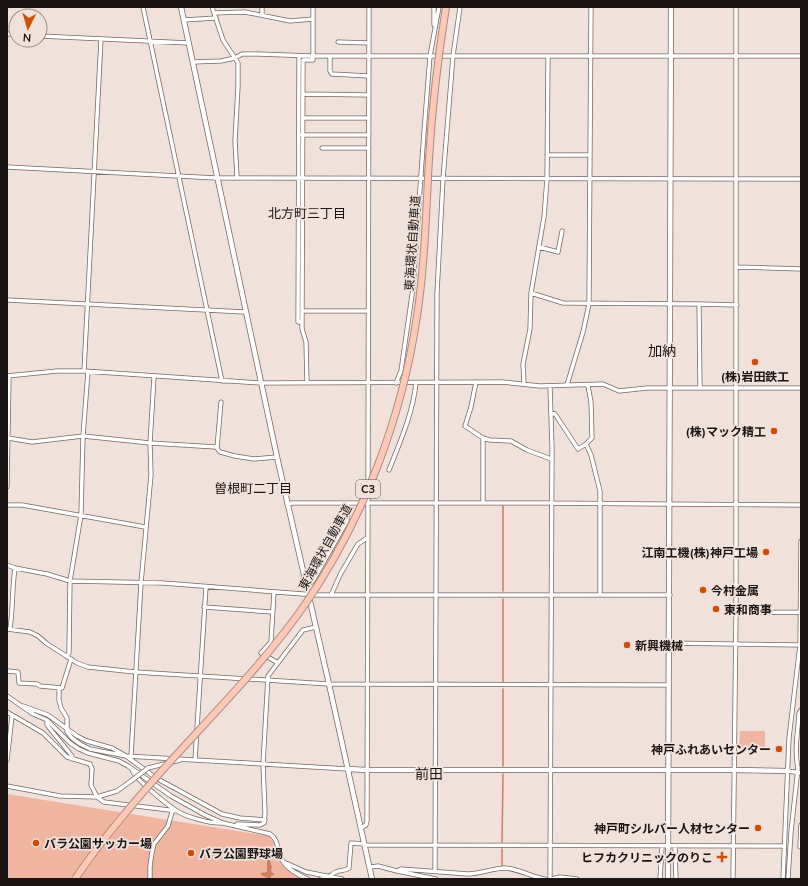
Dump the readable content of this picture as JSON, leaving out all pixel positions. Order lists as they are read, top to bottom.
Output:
{
  "streets": {
    "highway": ["東海環状自動車道", "C3"]
  },
  "districts": [
    "北方町三丁目",
    "加納",
    "曽根町二丁目",
    "前田"
  ],
  "places": {
    "other": [
      "(株)岩田鉄工",
      "(株)マック精工",
      "江南工機(株)神戸工場",
      "今村金属",
      "東和商事",
      "新興機械",
      "神戸ふれあいセンター",
      "神戸町シルバー人材センター",
      "バラ公園サッカー場",
      "バラ公園野球場"
    ],
    "health": ["ヒフカクリニックのりこ"]
  },
  "north": "bottom"
}
